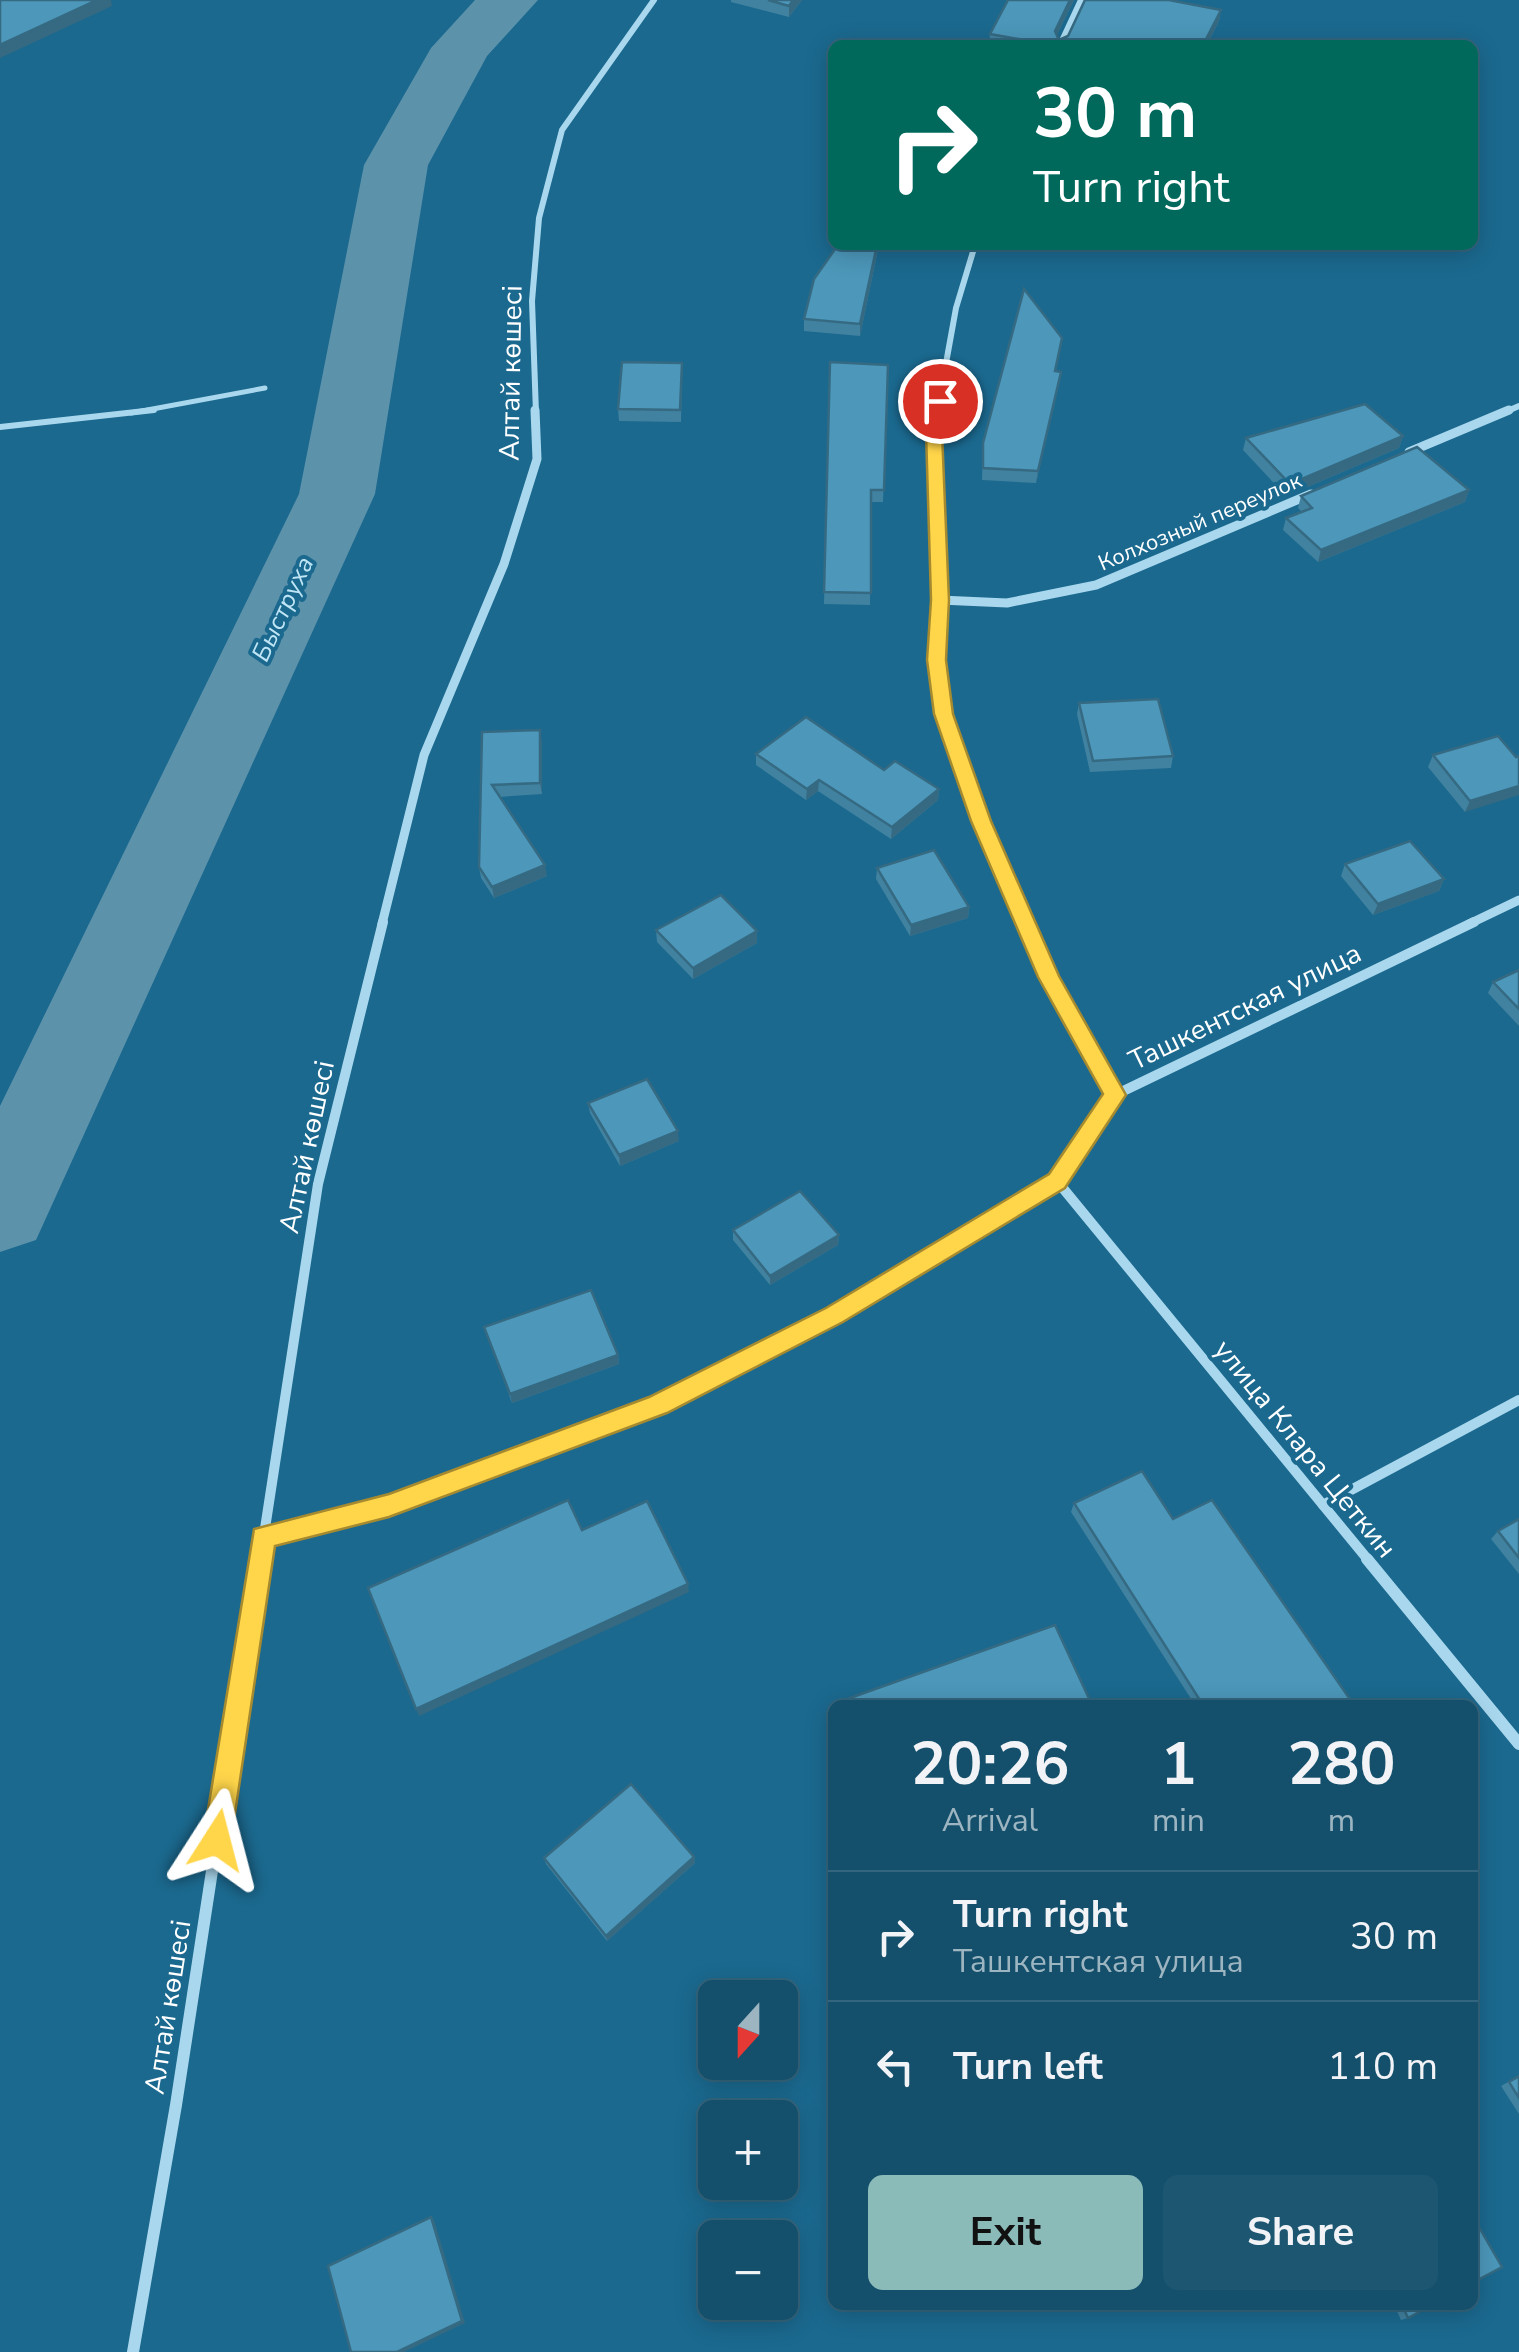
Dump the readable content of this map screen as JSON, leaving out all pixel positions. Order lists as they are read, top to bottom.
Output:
{
  "streets": {
    "street": [
      "Алтай көшесі",
      "Колхозный переулок",
      "Ташкентская улица",
      "улица Клара Цеткин"
    ]
  },
  "crossings": [
    ["Алтай көшесі", "Ташкентская улица"],
    ["Ташкентская улица", "улица Клара Цеткин"]
  ],
  "water": ["Быструха"],
  "north": "bottom",
  "page": {
    "turn": ["30 m", "Turn right"],
    "eta": [
      "20:26",
      "Arrival",
      "1",
      "min",
      "280",
      "m"
    ],
    "list": [
      {
        "name": "Turn right",
        "note": "Ташкентская улица",
        "value": "30 m"
      },
      {
        "name": "Turn left",
        "value": "110 m"
      }
    ],
    "map_buttons": ["+", "−"],
    "buttons": ["Exit", "Share"]
  }
}
